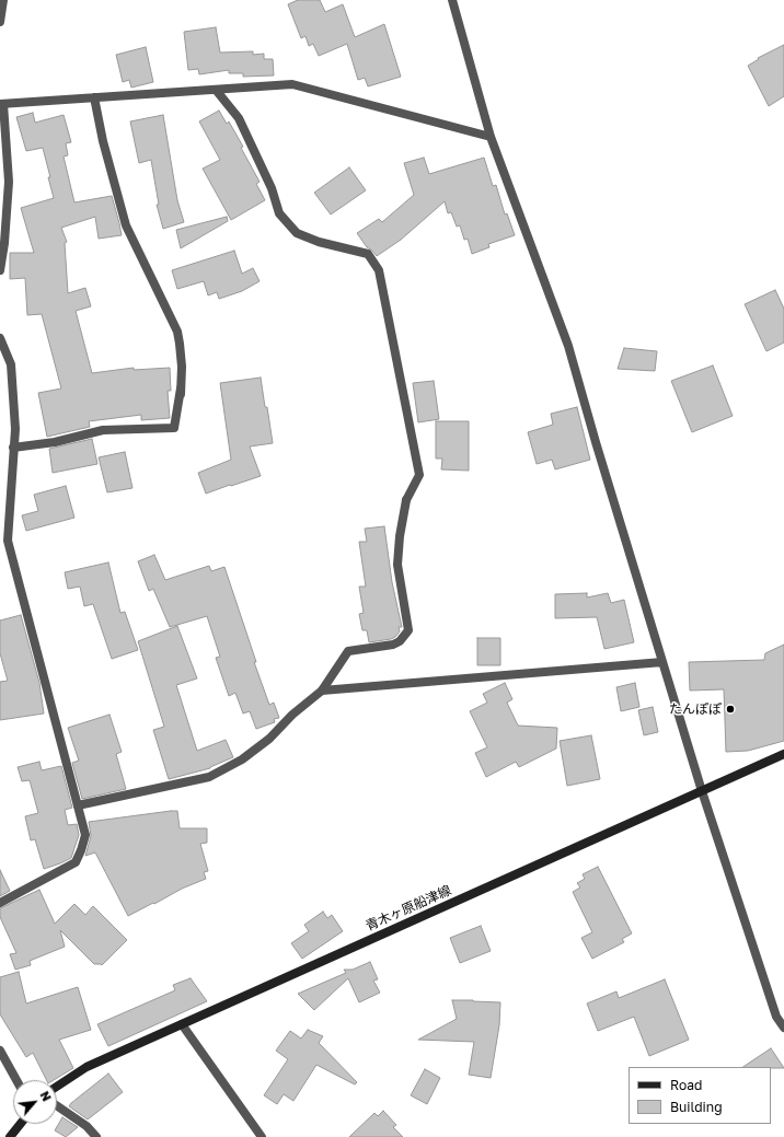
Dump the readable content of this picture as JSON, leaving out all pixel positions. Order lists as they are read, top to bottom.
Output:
{
  "streets": {
    "main road": ["青木ヶ原船津線"]
  },
  "places": ["たんぽぽ"],
  "legend": ["Road", "Building"],
  "north": "top right"
}
